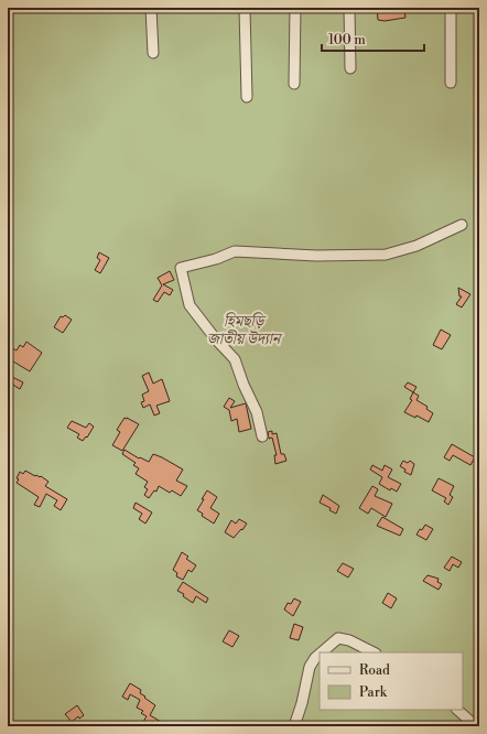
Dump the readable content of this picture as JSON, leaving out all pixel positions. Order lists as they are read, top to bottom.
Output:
{
  "parks": ["হিমছড়ি জাতীয় উদ্যান"],
  "legend": ["Road", "Park"],
  "scale_bar": "100 m"
}
